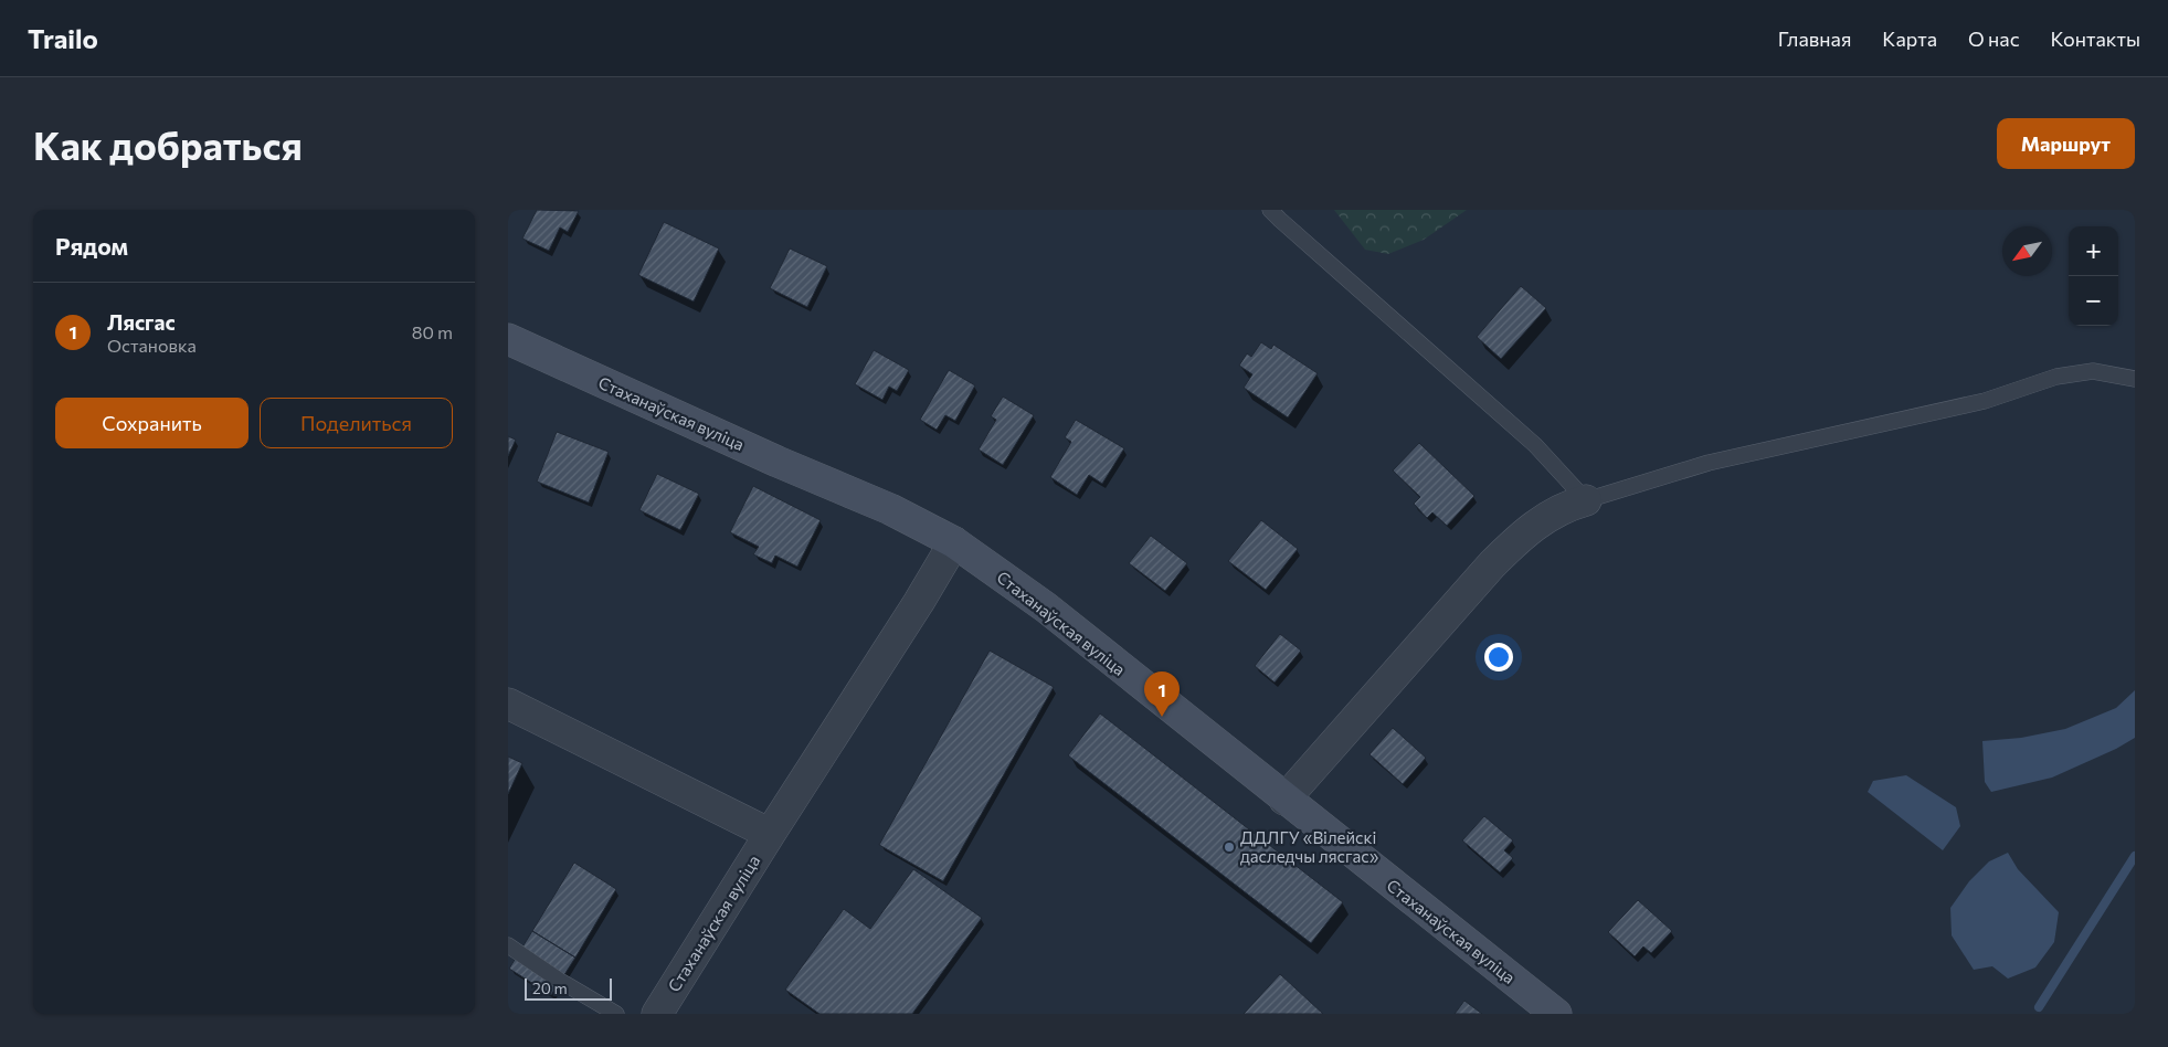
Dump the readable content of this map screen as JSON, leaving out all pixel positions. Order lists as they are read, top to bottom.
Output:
{
  "streets": {
    "street": ["Стаханаўская вуліца"]
  },
  "places": ["ДДЛГУ «Вілейскі даследчы лясгас»"],
  "scale_bar": "20 m",
  "north": "bottom left",
  "page": {
    "header": "Trailo",
    "nav": [
      "Главная",
      "Карта",
      "О нас",
      "Контакты"
    ],
    "buttons": [
      "Маршрут",
      ["Сохранить", "Поделиться"]
    ],
    "title": "Как добраться",
    "heading": "Рядом",
    "map_buttons": ["+", "−"],
    "list": [
      {
        "mark": "1",
        "name": "Лясгас",
        "note": "Остановка",
        "value": "80 m"
      }
    ],
    "pins": "1",
    "scale": "20 m"
  }
}
